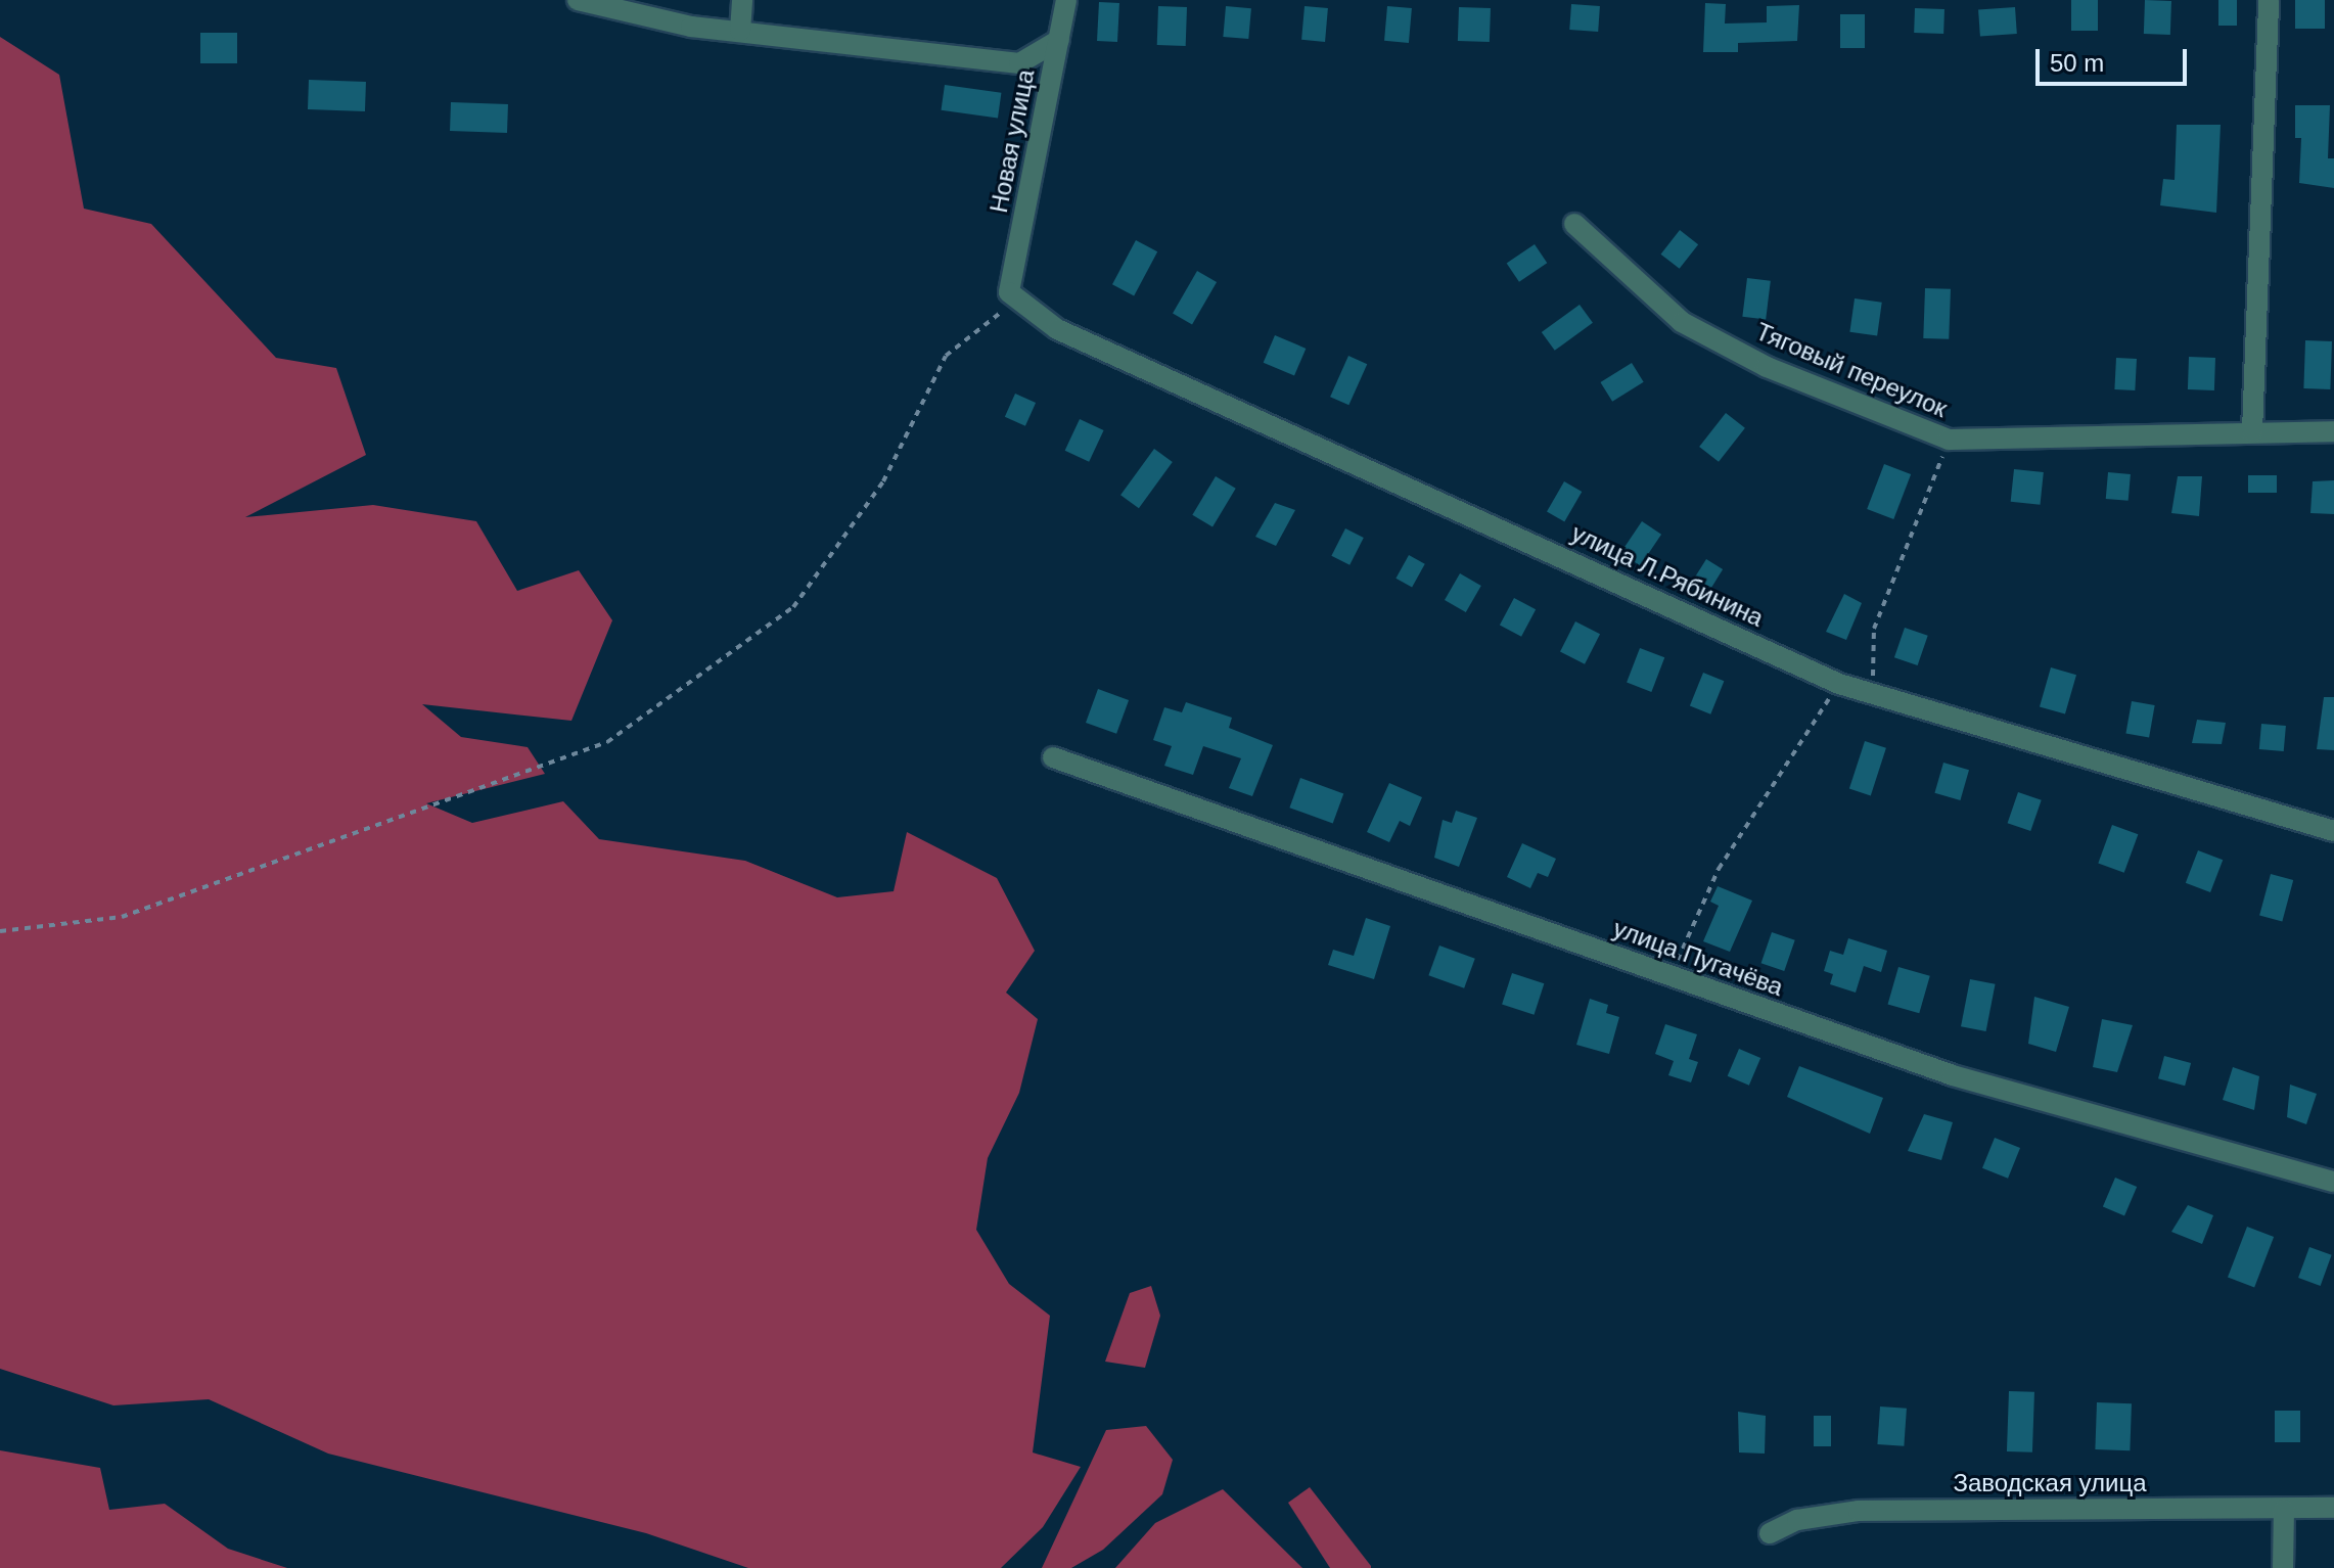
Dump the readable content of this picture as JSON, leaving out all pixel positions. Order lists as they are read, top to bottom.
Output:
{
  "streets": {
    "street": [
      "Новая улица",
      "Тяговый переулок",
      "улица Л.Рябинина",
      "улица Пугачёва",
      "Заводская улица"
    ]
  },
  "crossings": [
    ["Новая улица", "улица Л.Рябинина"]
  ],
  "scale_bar": "50 m"
}
